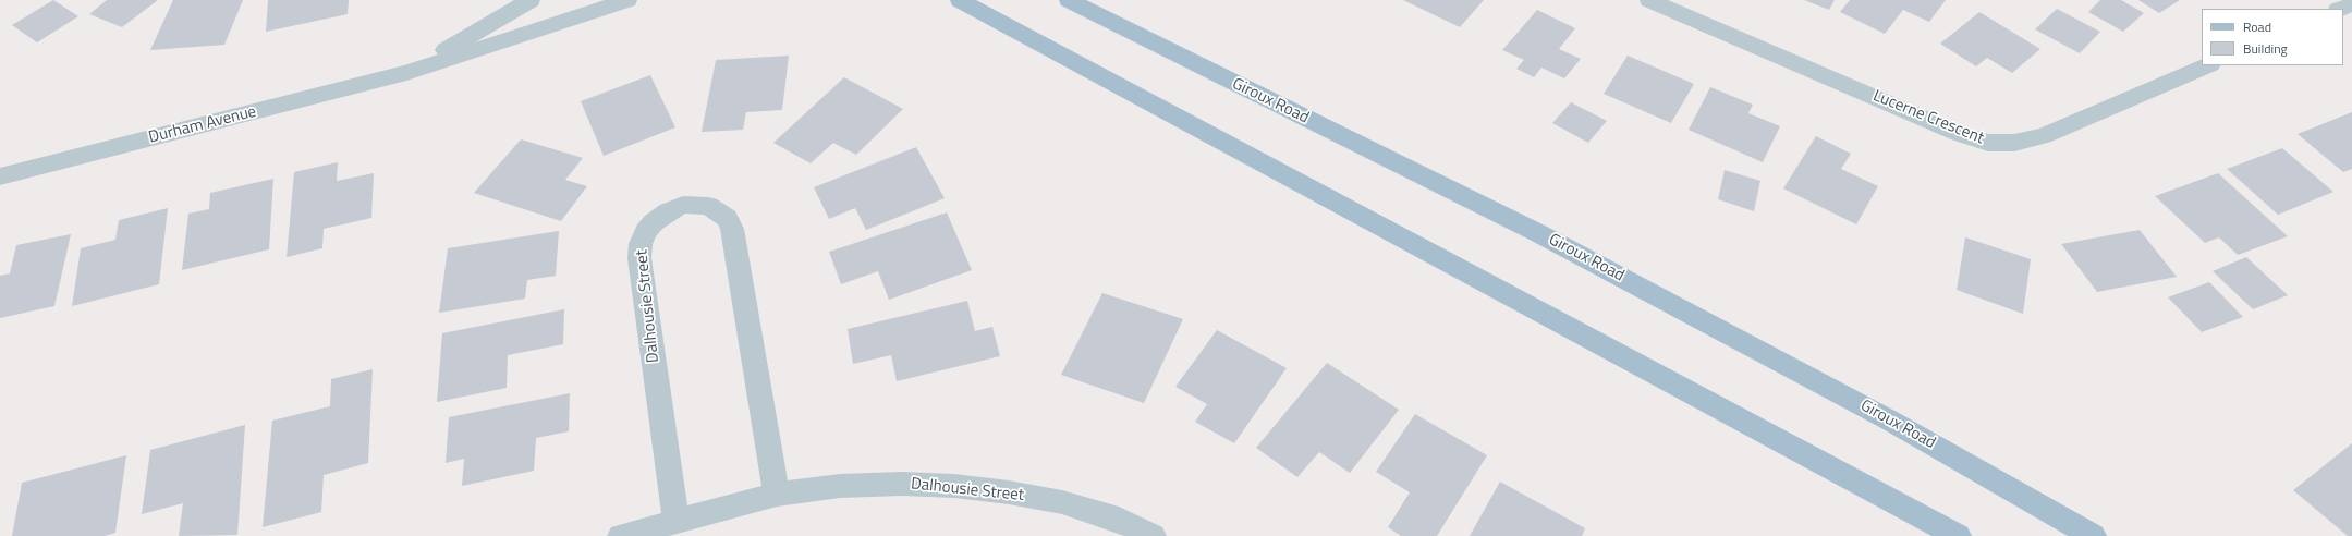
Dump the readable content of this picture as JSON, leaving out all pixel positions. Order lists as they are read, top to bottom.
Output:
{
  "streets": {
    "main road": ["Giroux Road"],
    "street": ["Lucerne Crescent", "Durham Avenue", "Dalhousie Street"]
  },
  "legend": ["Road", "Building"]
}
